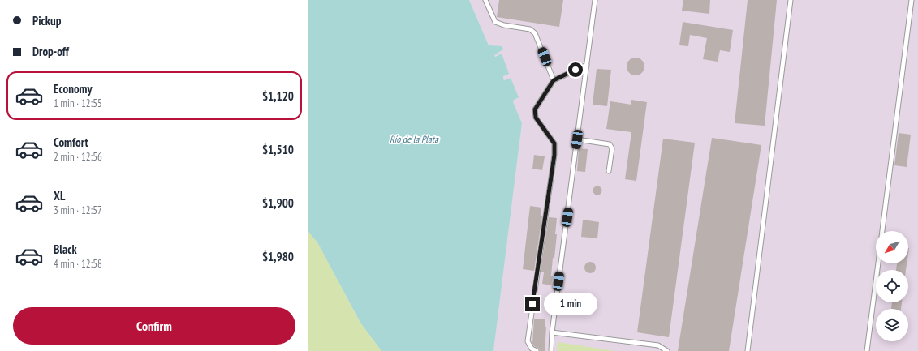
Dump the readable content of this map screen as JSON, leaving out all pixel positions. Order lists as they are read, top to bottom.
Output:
{
  "water": ["Río de la Plata"],
  "north": "bottom left",
  "page": {
    "banner": ["Pickup", "Drop-off"],
    "list": [
      {
        "name": "Economy",
        "note": "1 min · 12:55",
        "value": "$1,120"
      },
      {
        "name": "Comfort",
        "note": "2 min · 12:56",
        "value": "$1,510"
      },
      {
        "name": "XL",
        "note": "3 min · 12:57",
        "value": "$1,900"
      },
      {
        "name": "Black",
        "note": "4 min · 12:58",
        "value": "$1,980"
      }
    ],
    "bubble": "1 min",
    "buttons": "Confirm"
  }
}
